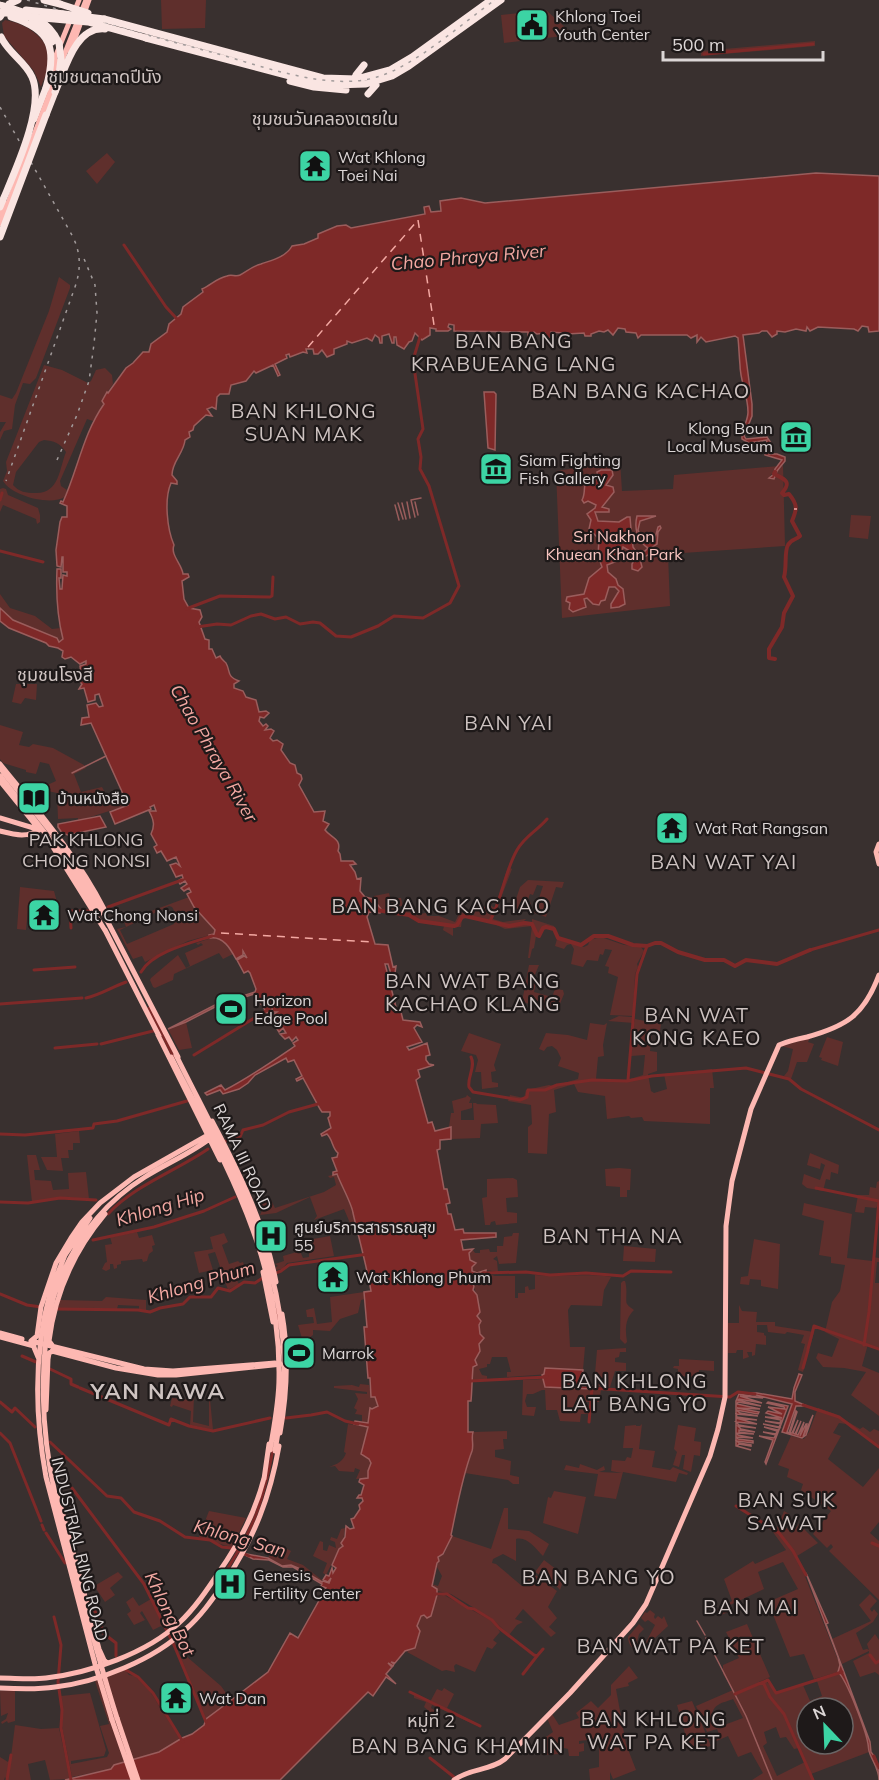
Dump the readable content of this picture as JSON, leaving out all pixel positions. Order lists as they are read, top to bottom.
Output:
{
  "streets": {
    "main road": ["RAMA III ROAD", "INDUSTRIAL RING ROAD"]
  },
  "crossings": [
    ["RAMA III ROAD", "INDUSTRIAL RING ROAD"]
  ],
  "districts": [
    "ชุมชนตลาดปีนัง",
    "ชุมชนวันคลองเตยใน",
    "BAN BANG KRABUEANG LANG",
    "BAN BANG KACHAO",
    "BAN KHLONG SUAN MAK",
    "ชุมชนโรงสี",
    "BAN YAI",
    "PAK KHLONG CHONG NONSI",
    "BAN WAT YAI",
    "BAN BANG KACHAO",
    "BAN WAT BANG KACHAO KLANG",
    "BAN WAT KONG KAEO",
    "BAN THA NA",
    "BAN KHLONG LAT BANG YO",
    "YAN NAWA",
    "BAN SUK SAWAT",
    "BAN BANG YO",
    "BAN MAI",
    "BAN WAT PA KET",
    "BAN KHLONG WAT PA KET",
    "หมู่ที่ 2",
    "BAN BANG KHAMIN"
  ],
  "water": [
    "Chao Phraya River",
    "Khlong Hip",
    "Khlong Phum",
    "Khlong San",
    "Khlong Bot"
  ],
  "parks": ["Sri Nakhon Khuean Khan Park"],
  "places": {
    "public building": ["Khlong Toei Youth Center"],
    "temple": [
      "Wat Khlong Toei Nai",
      "Wat Rat Rangsan",
      "Wat Chong Nonsi",
      "Wat Khlong Phum",
      "Wat Dan"
    ],
    "museum": ["Klong Boun Local Museum", "Siam Fighting Fish Gallery"],
    "library": ["บ้านหนังสือ"],
    "sports": ["Horizon Edge Pool", "Marrok"],
    "hospital": ["ศูนย์บริการสาธารณสุข 55", "Genesis Fertility Center"]
  },
  "scale_bar": "500 m",
  "north": "top left"
}
